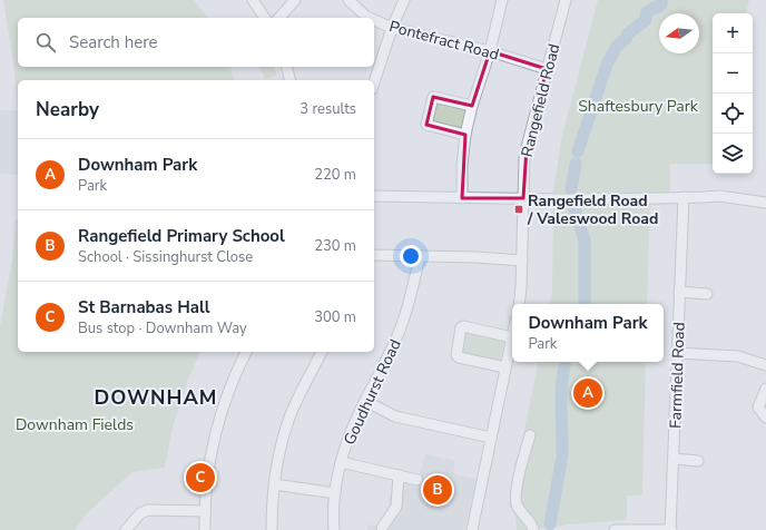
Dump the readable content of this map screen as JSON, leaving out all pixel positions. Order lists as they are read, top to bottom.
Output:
{
  "streets": {
    "street": [
      "Pontefract Road",
      "Rangefield Road",
      "Farmfield Road",
      "Goudhurst Road"
    ]
  },
  "crossings": [
    ["Pontefract Road", "Rangefield Road"]
  ],
  "districts": ["DOWNHAM"],
  "parks": ["Shaftesbury Park", "Downham Fields"],
  "places": {
    "transit": ["Rangefield Road / Valeswood Road"]
  },
  "north": "left",
  "page": {
    "map_buttons": ["+", "−"],
    "search": "Search here",
    "heading": ["Nearby", "3 results"],
    "list": [
      {
        "mark": "A",
        "name": "Downham Park",
        "note": "Park",
        "value": "220 m"
      },
      {
        "mark": "B",
        "name": "Rangefield Primary School",
        "note": "School · Sissinghurst Close",
        "value": "230 m"
      },
      {
        "mark": "C",
        "name": "St Barnabas Hall",
        "note": "Bus stop · Downham Way",
        "value": "300 m"
      }
    ],
    "popup": ["Downham Park", "Park"],
    "pins": ["A", "C", "B"]
  }
}
